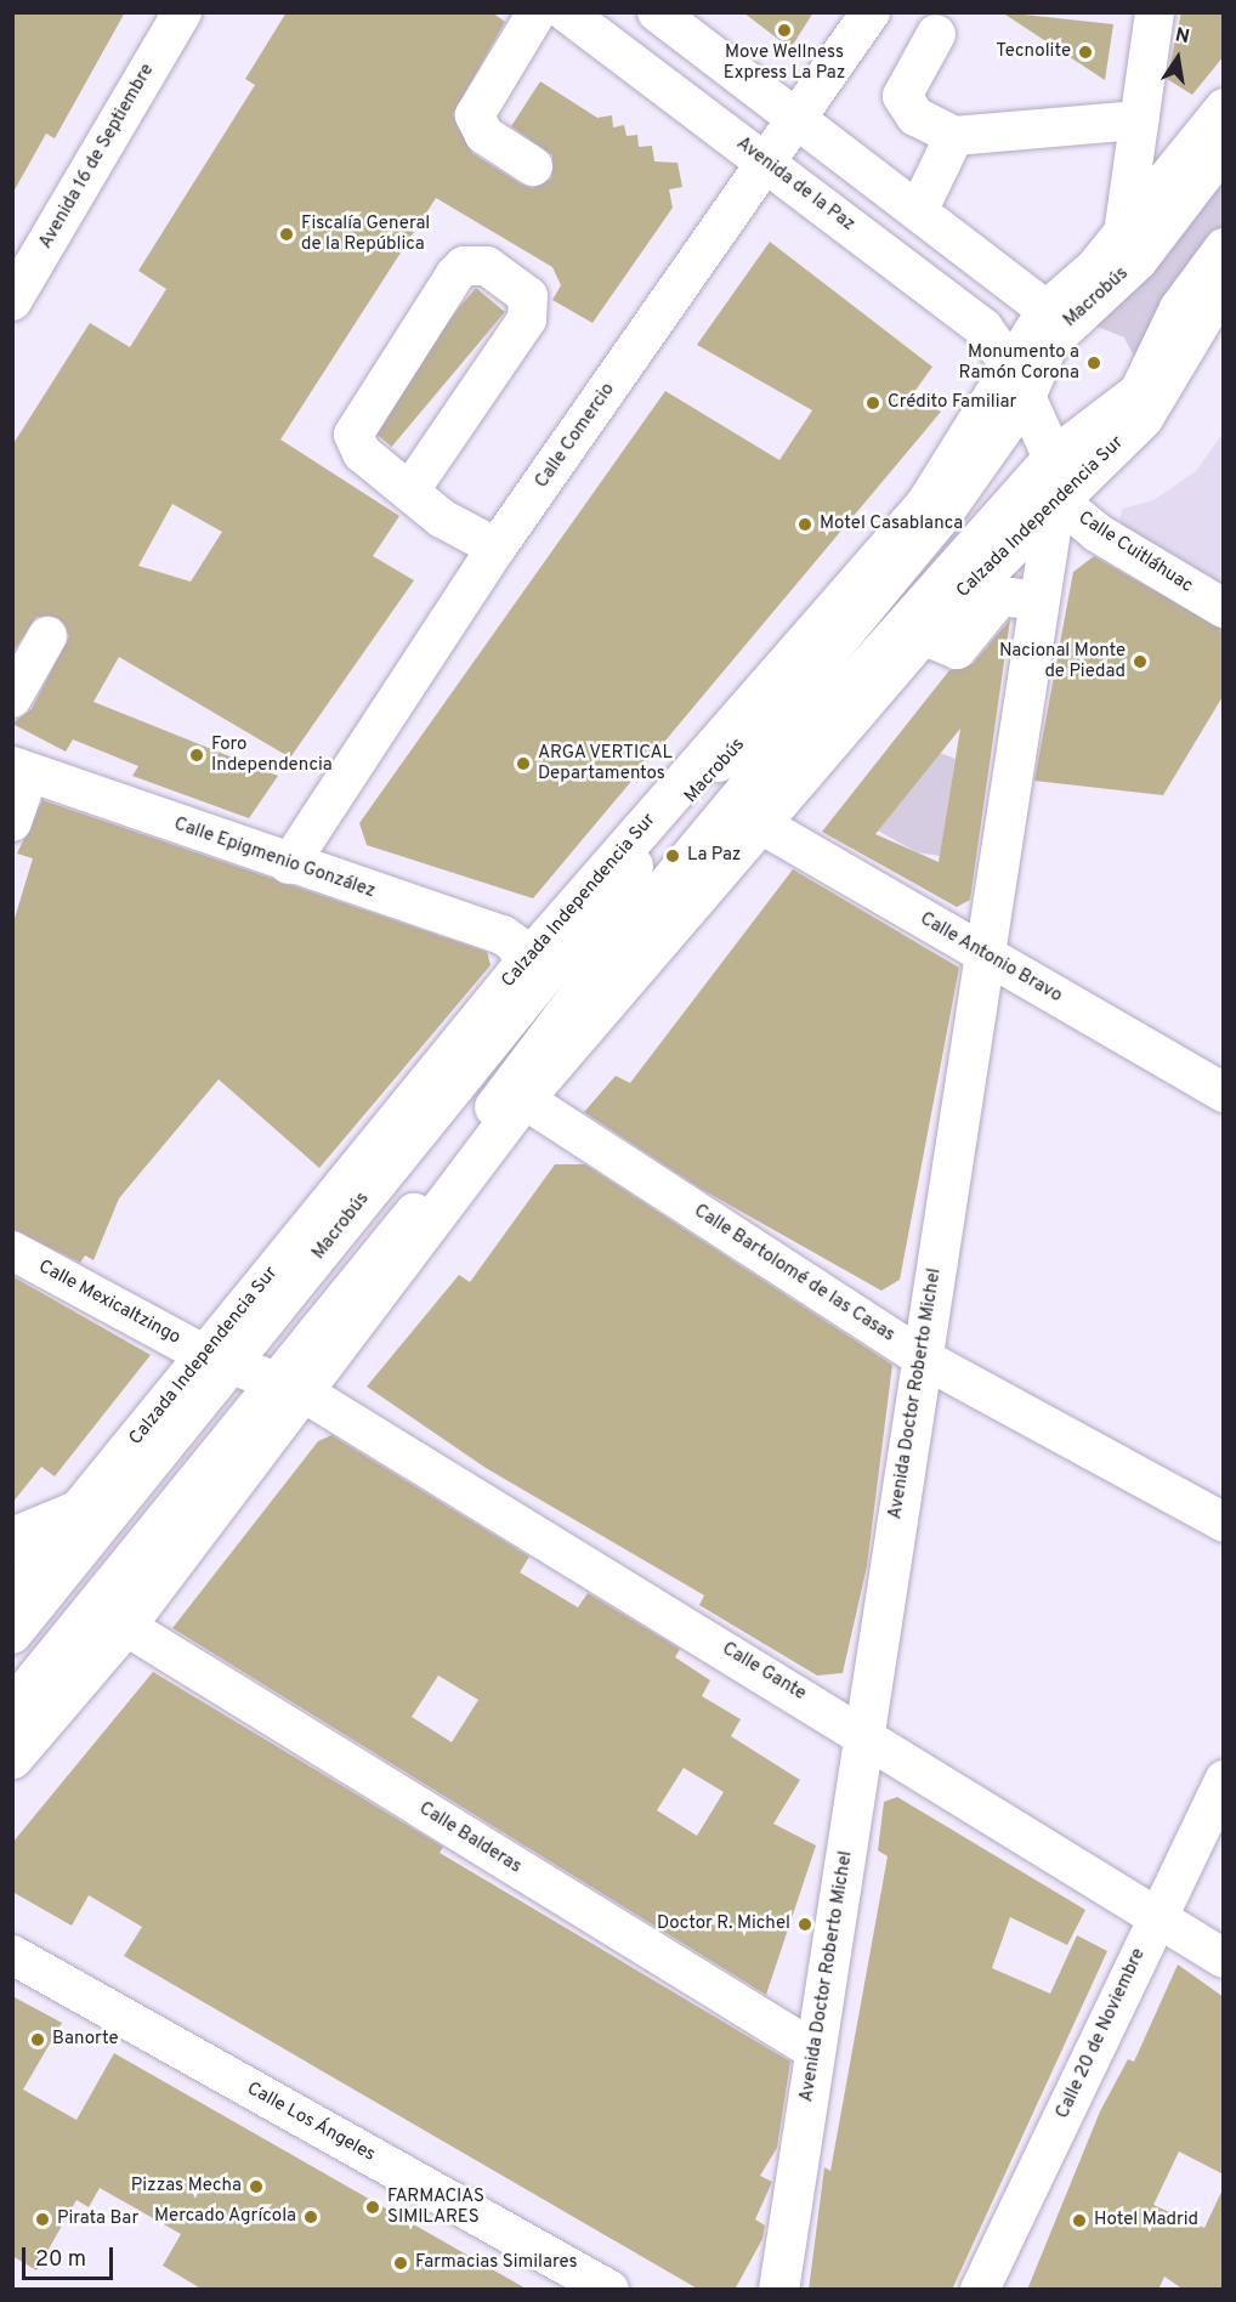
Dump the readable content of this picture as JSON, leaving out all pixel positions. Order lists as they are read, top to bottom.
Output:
{
  "streets": {
    "main road": ["Calzada Independencia Sur", "Avenida Doctor Roberto Michel"],
    "street": [
      "Avenida 16 de Septiembre",
      "Avenida de la Paz",
      "Macrobús",
      "Calle Comercio",
      "Calle Cuitláhuac",
      "Calle Epigmenio González",
      "Calle Antonio Bravo",
      "Calle Bartolomé de las Casas",
      "Calle Mexicaltzingo",
      "Calle Gante",
      "Calle Balderas",
      "Calle 20 de Noviembre",
      "Calle Los Ángeles"
    ]
  },
  "crossings": [
    ["Avenida de la Paz", "Macrobús"],
    ["Avenida de la Paz", "Calle Comercio"],
    ["Avenida de la Paz", "Calzada Independencia Sur"],
    ["Macrobús", "Calzada Independencia Sur"],
    ["Macrobús", "Calle Mexicaltzingo"],
    ["Macrobús", "Calle Gante"],
    ["Calle Comercio", "Calle Epigmenio González"],
    ["Calzada Independencia Sur", "Calle Cuitláhuac"],
    ["Calzada Independencia Sur", "Calle Epigmenio González"],
    ["Calzada Independencia Sur", "Calle Antonio Bravo"],
    ["Calzada Independencia Sur", "Calle Bartolomé de las Casas"],
    ["Calzada Independencia Sur", "Calle Mexicaltzingo"],
    ["Calzada Independencia Sur", "Avenida Doctor Roberto Michel"],
    ["Calzada Independencia Sur", "Calle Gante"],
    ["Calzada Independencia Sur", "Calle Balderas"],
    ["Calle Cuitláhuac", "Avenida Doctor Roberto Michel"],
    ["Calle Antonio Bravo", "Avenida Doctor Roberto Michel"],
    ["Calle Bartolomé de las Casas", "Avenida Doctor Roberto Michel"],
    ["Calle Mexicaltzingo", "Calle Gante"],
    ["Avenida Doctor Roberto Michel", "Calle Gante"],
    ["Avenida Doctor Roberto Michel", "Calle Balderas"],
    ["Calle Gante", "Calle 20 de Noviembre"]
  ],
  "places": [
    "Move Wellness Express La Paz",
    "Tecnolite",
    "Fiscalía General de la República",
    "Monumento a Ramón Corona",
    "Crédito Familiar",
    "Motel Casablanca",
    "Nacional Monte de Piedad",
    "Foro Independencia",
    "ARGA VERTICAL Departamentos",
    "La Paz",
    "Doctor R. Michel",
    "Banorte",
    "Pizzas Mecha",
    "FARMACIAS SIMILARES",
    "Mercado Agrícola",
    "Pirata Bar",
    "Hotel Madrid",
    "Farmacias Similares"
  ],
  "scale_bar": "20 m",
  "north": "top"
}
